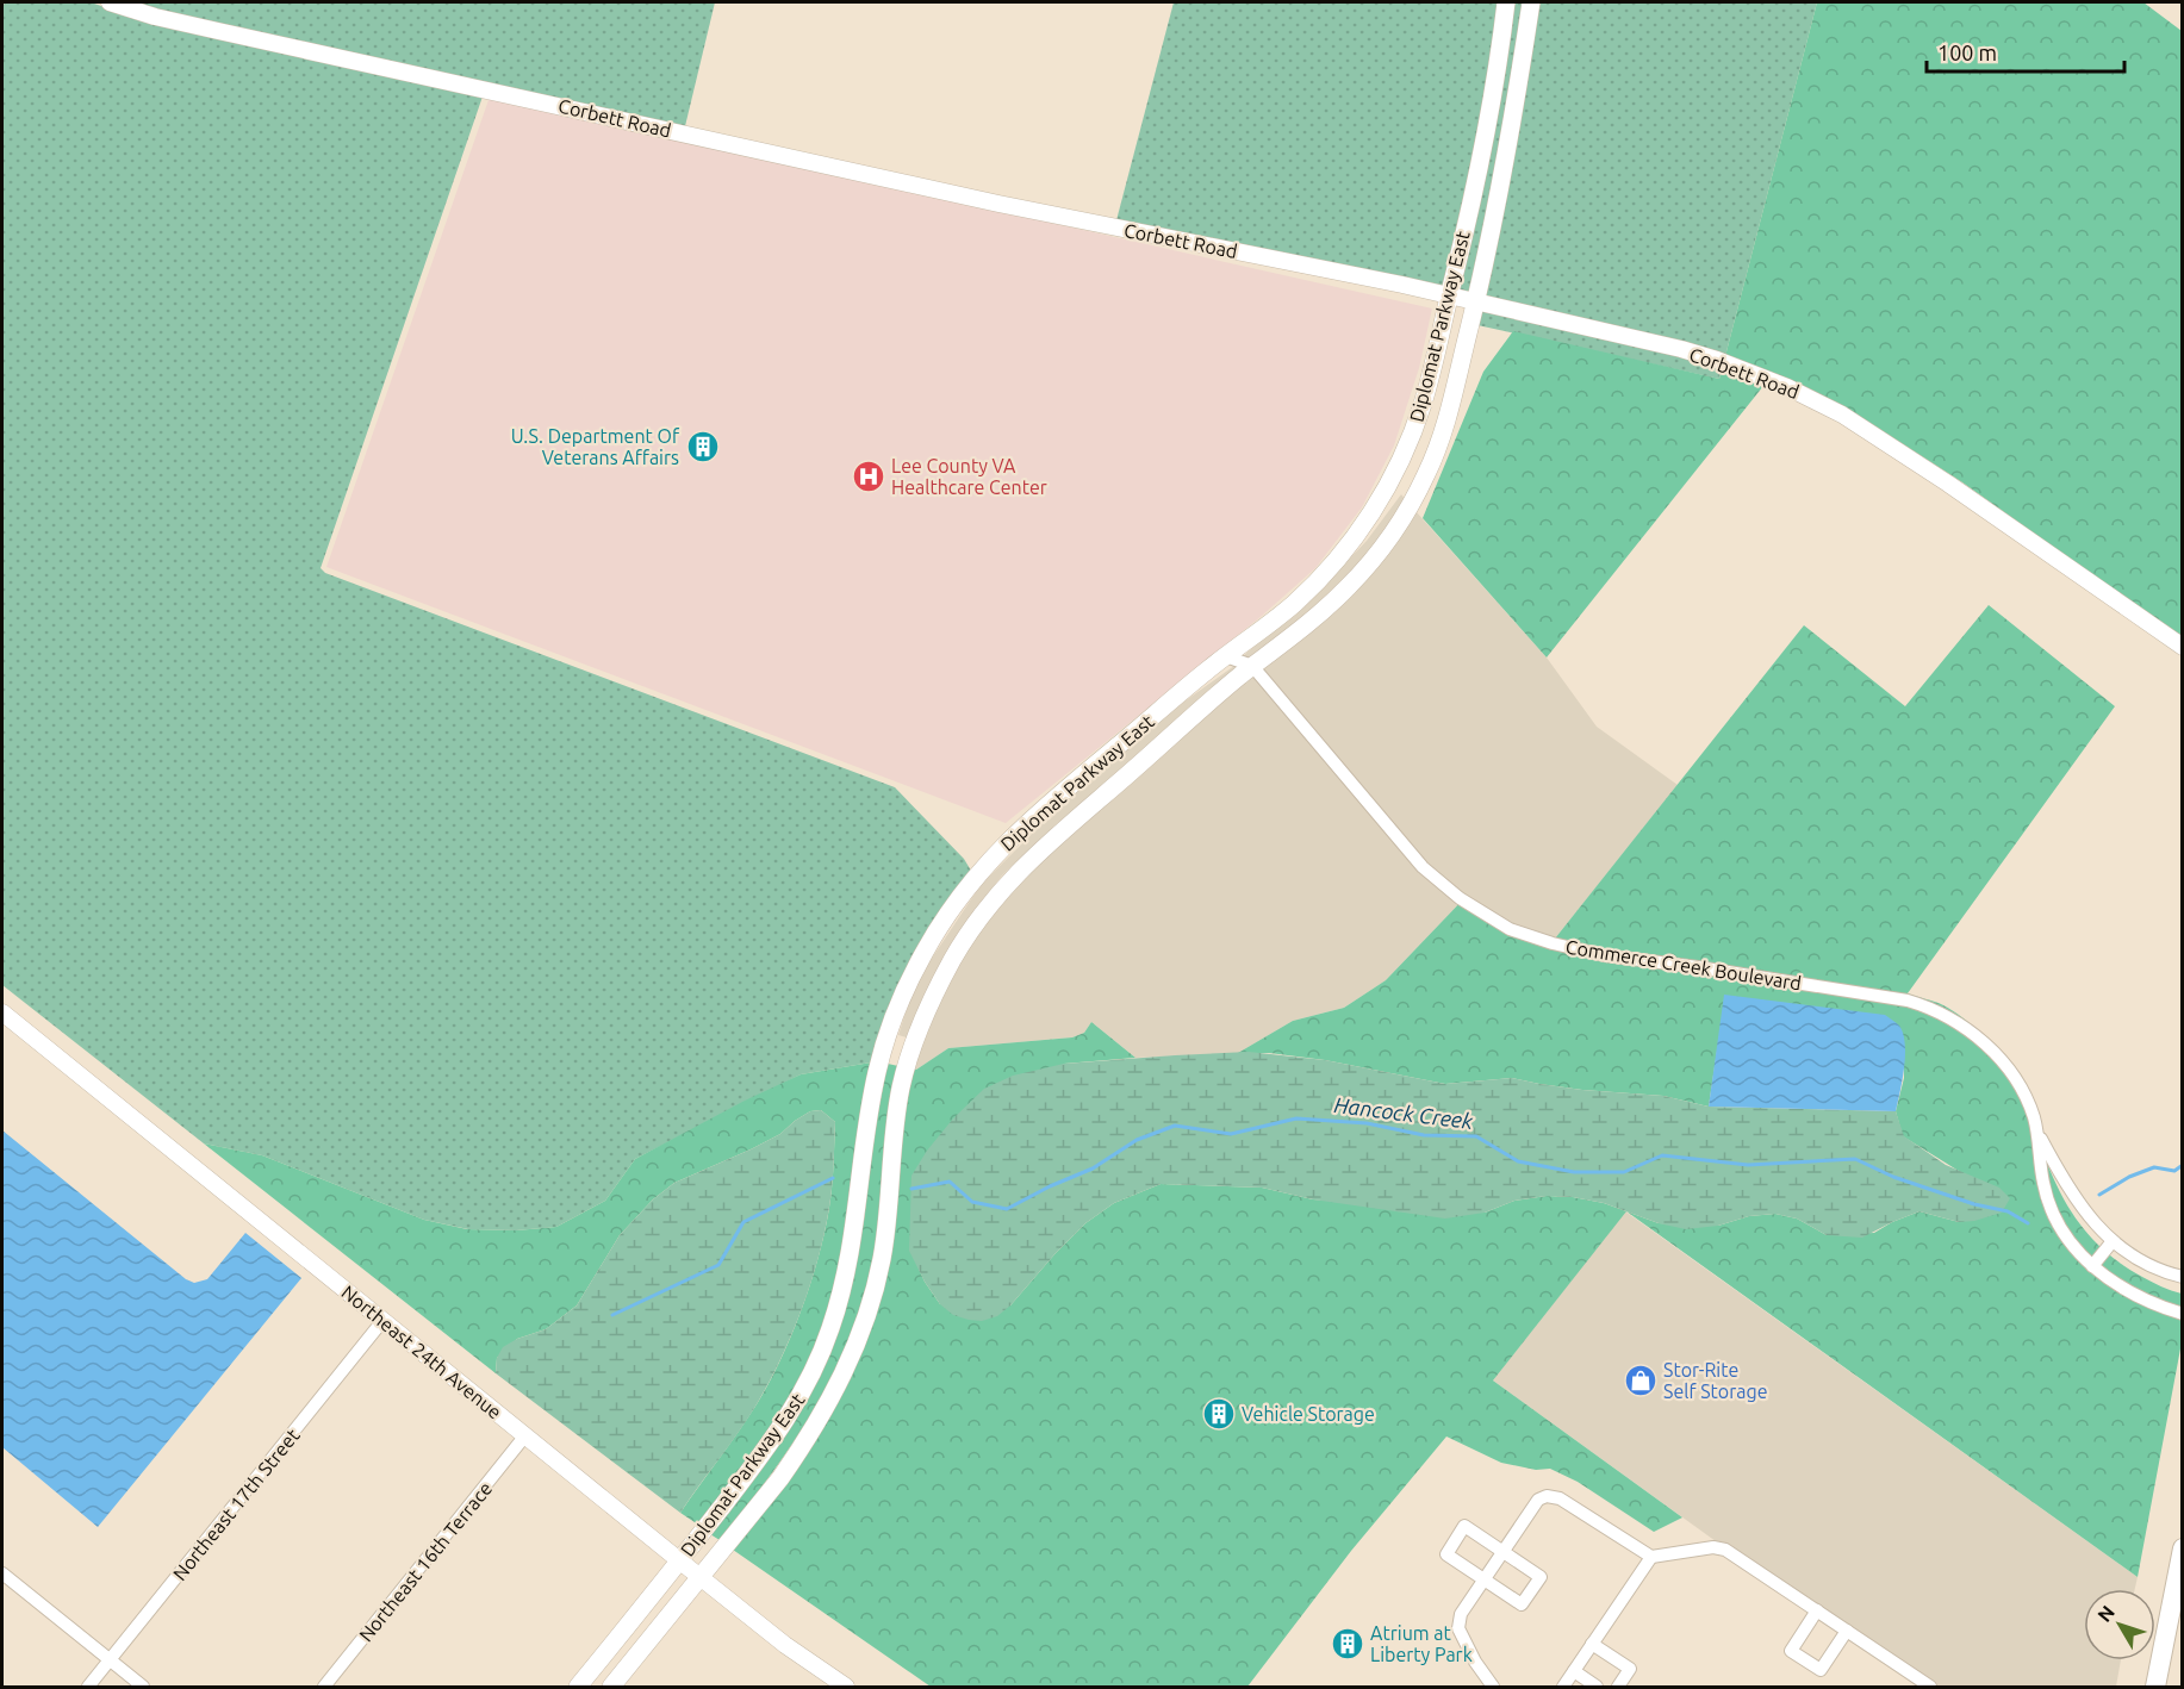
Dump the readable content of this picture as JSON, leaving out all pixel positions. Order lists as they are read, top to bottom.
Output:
{
  "streets": {
    "main road": ["Diplomat Parkway East"],
    "street": [
      "Corbett Road",
      "Commerce Creek Boulevard",
      "Northeast 24th Avenue",
      "Northeast 17th Street",
      "Northeast 16th Terrace"
    ]
  },
  "crossings": [
    ["Corbett Road", "Diplomat Parkway East"],
    ["Diplomat Parkway East", "Commerce Creek Boulevard"],
    ["Diplomat Parkway East", "Northeast 24th Avenue"],
    ["Northeast 24th Avenue", "Northeast 17th Street"],
    ["Northeast 24th Avenue", "Northeast 16th Terrace"]
  ],
  "water": ["Hancock Creek"],
  "places": {
    "building": ["U.S. Department Of Veterans Affairs", "Vehicle Storage", "Atrium at Liberty Park"],
    "hospital": ["Lee County VA Healthcare Center"],
    "shop": ["Stor-Rite Self Storage"]
  },
  "scale_bar": "100 m",
  "north": "top left"
}
